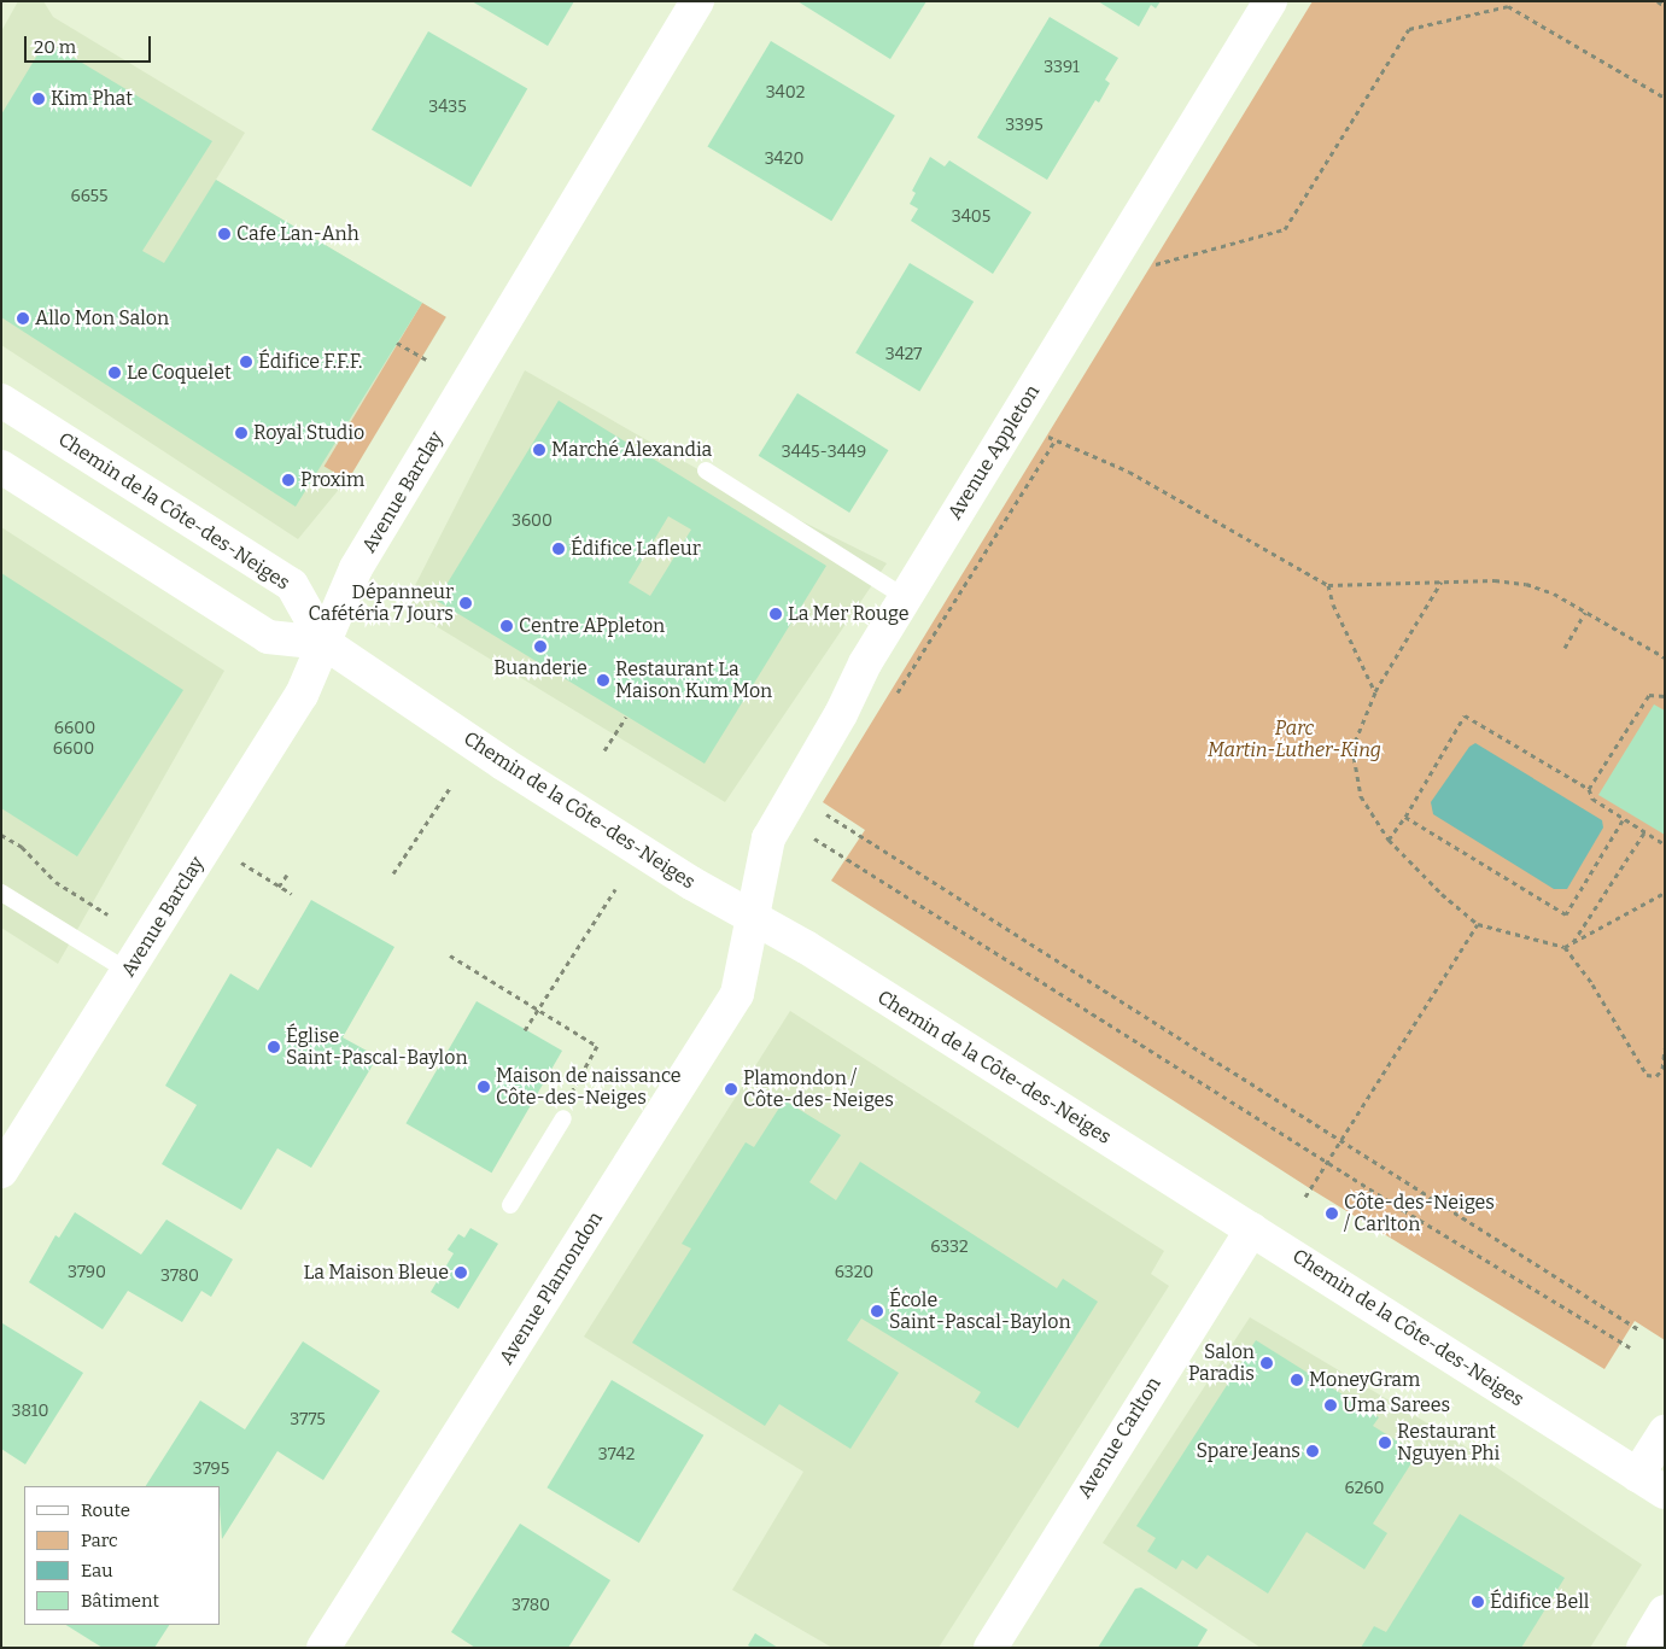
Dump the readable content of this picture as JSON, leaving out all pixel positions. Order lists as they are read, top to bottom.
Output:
{
  "streets": {
    "street": [
      "Avenue Appleton",
      "Avenue Barclay",
      "Chemin de la Côte-des-Neiges",
      "Avenue Plamondon",
      "Avenue Carlton"
    ]
  },
  "crossings": [
    ["Avenue Appleton", "Chemin de la Côte-des-Neiges"],
    ["Avenue Appleton", "Avenue Plamondon"],
    ["Avenue Barclay", "Chemin de la Côte-des-Neiges"],
    ["Chemin de la Côte-des-Neiges", "Avenue Plamondon"],
    ["Chemin de la Côte-des-Neiges", "Avenue Carlton"]
  ],
  "parks": ["Parc Martin-Luther-King"],
  "places": [
    "Kim Phat",
    "Cafe Lan-Anh",
    "Allo Mon Salon",
    "Édifice F.F.F.",
    "Le Coquelet",
    "Royal Studio",
    "Marché Alexandia",
    "Proxim",
    "Édifice Lafleur",
    "Dépanneur Cafétéria 7 Jours",
    "La Mer Rouge",
    "Centre APpleton",
    "Buanderie",
    "Restaurant La Maison Kum Mon",
    "Église Saint-Pascal-Baylon",
    "Maison de naissance Côte-des-Neiges",
    "Plamondon / Côte-des-Neiges",
    "Côte-des-Neiges / Carlton",
    "La Maison Bleue",
    "École Saint-Pascal-Baylon",
    "Salon Paradis",
    "MoneyGram",
    "Uma Sarees",
    "Restaurant Nguyen Phi",
    "Spare Jeans",
    "Édifice Bell"
  ],
  "house_numbers": [
    "3391",
    "3402",
    "3435",
    "3395",
    "3420",
    "6655",
    "3405",
    "3427",
    "3445-3449",
    "3600",
    "6600",
    "6600",
    "6332",
    "3790",
    "6320",
    "3780",
    "3810",
    "3775",
    "3742",
    "3795",
    "6260",
    "3780"
  ],
  "legend": [
    "Route",
    "Parc",
    "Eau",
    "Bâtiment"
  ],
  "scale_bar": "20 m"
}
